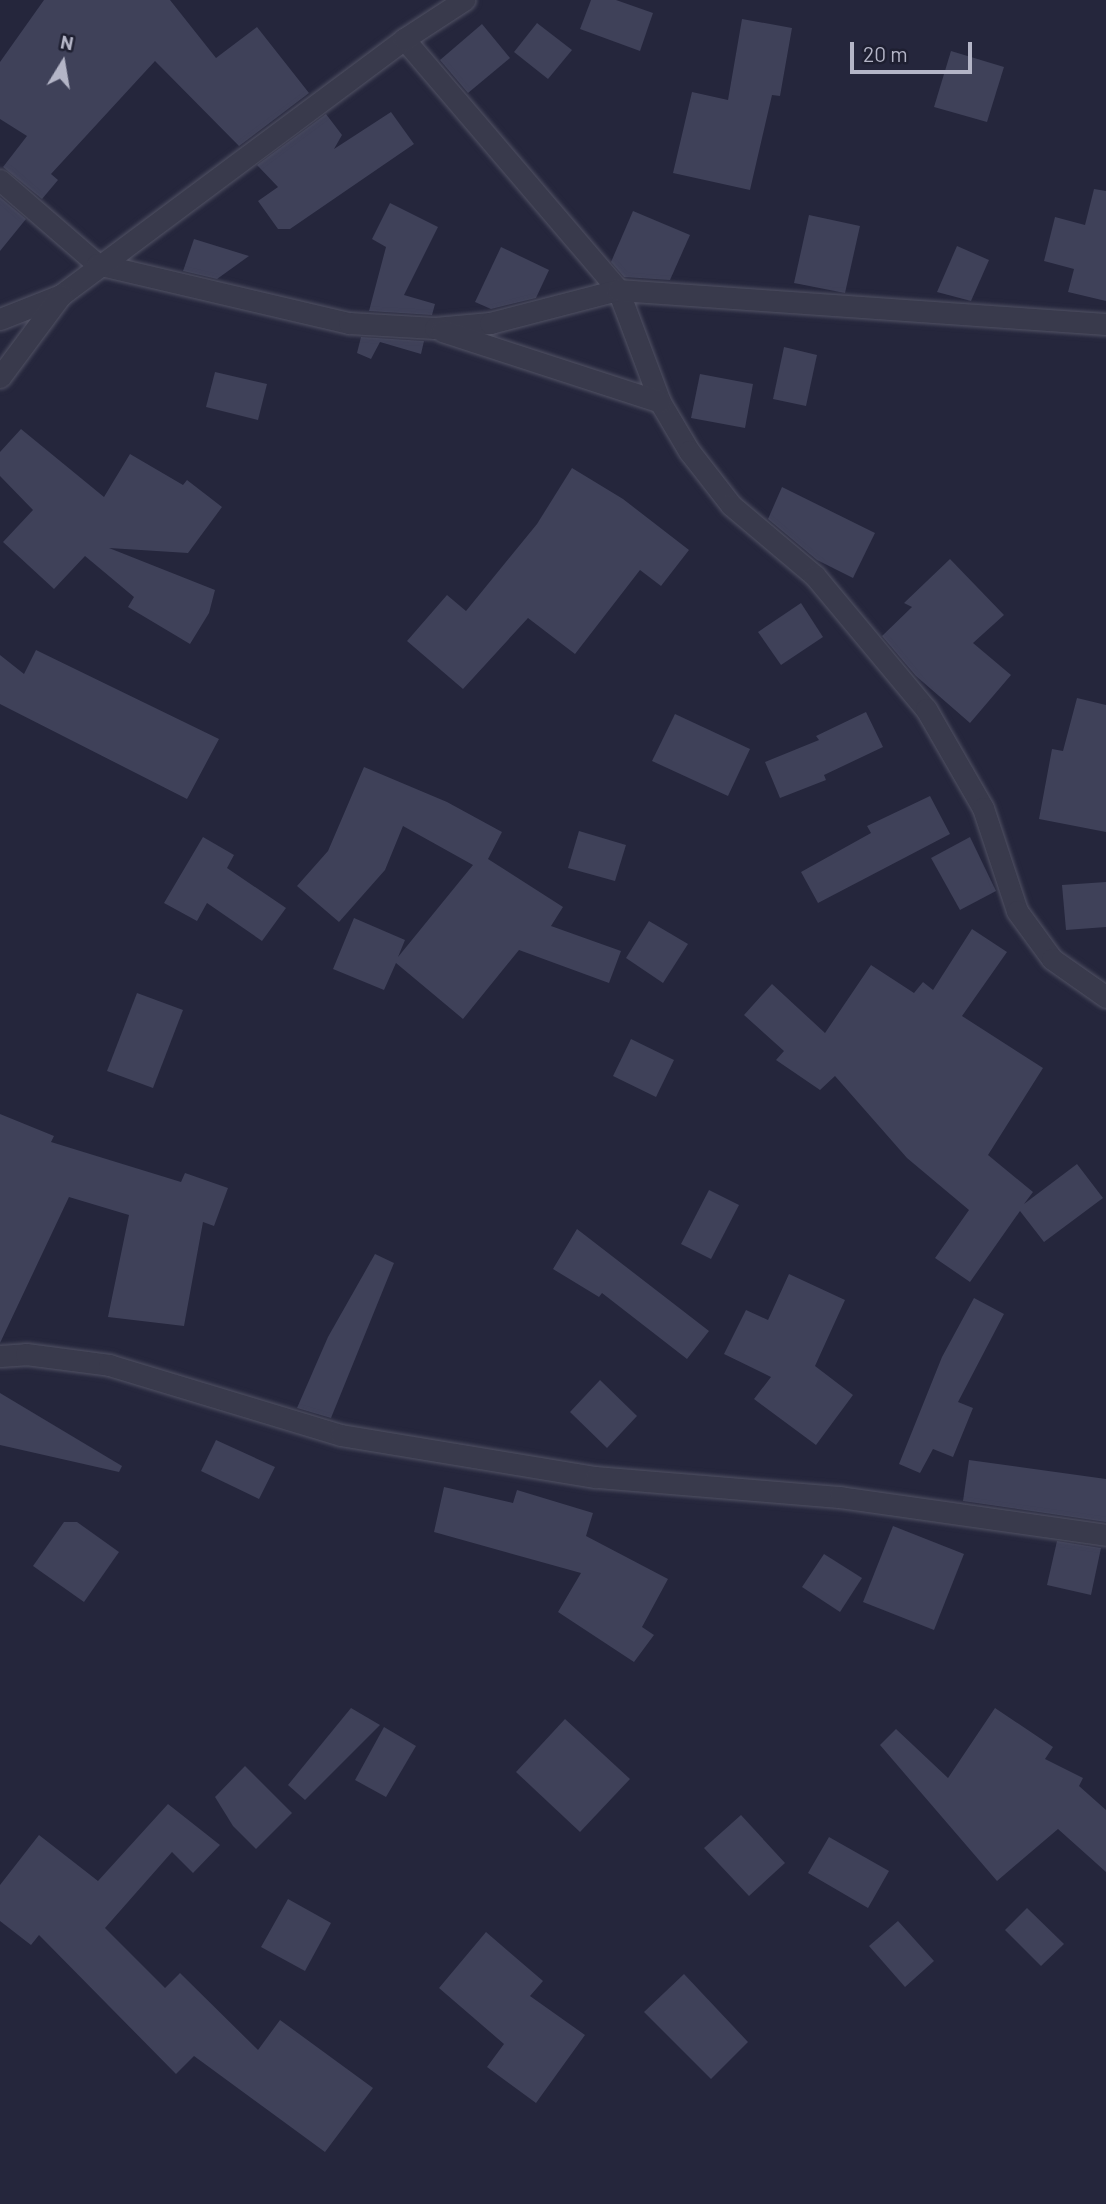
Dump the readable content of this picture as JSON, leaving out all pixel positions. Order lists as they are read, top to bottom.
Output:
{
  "scale_bar": "20 m",
  "north": "top"
}
